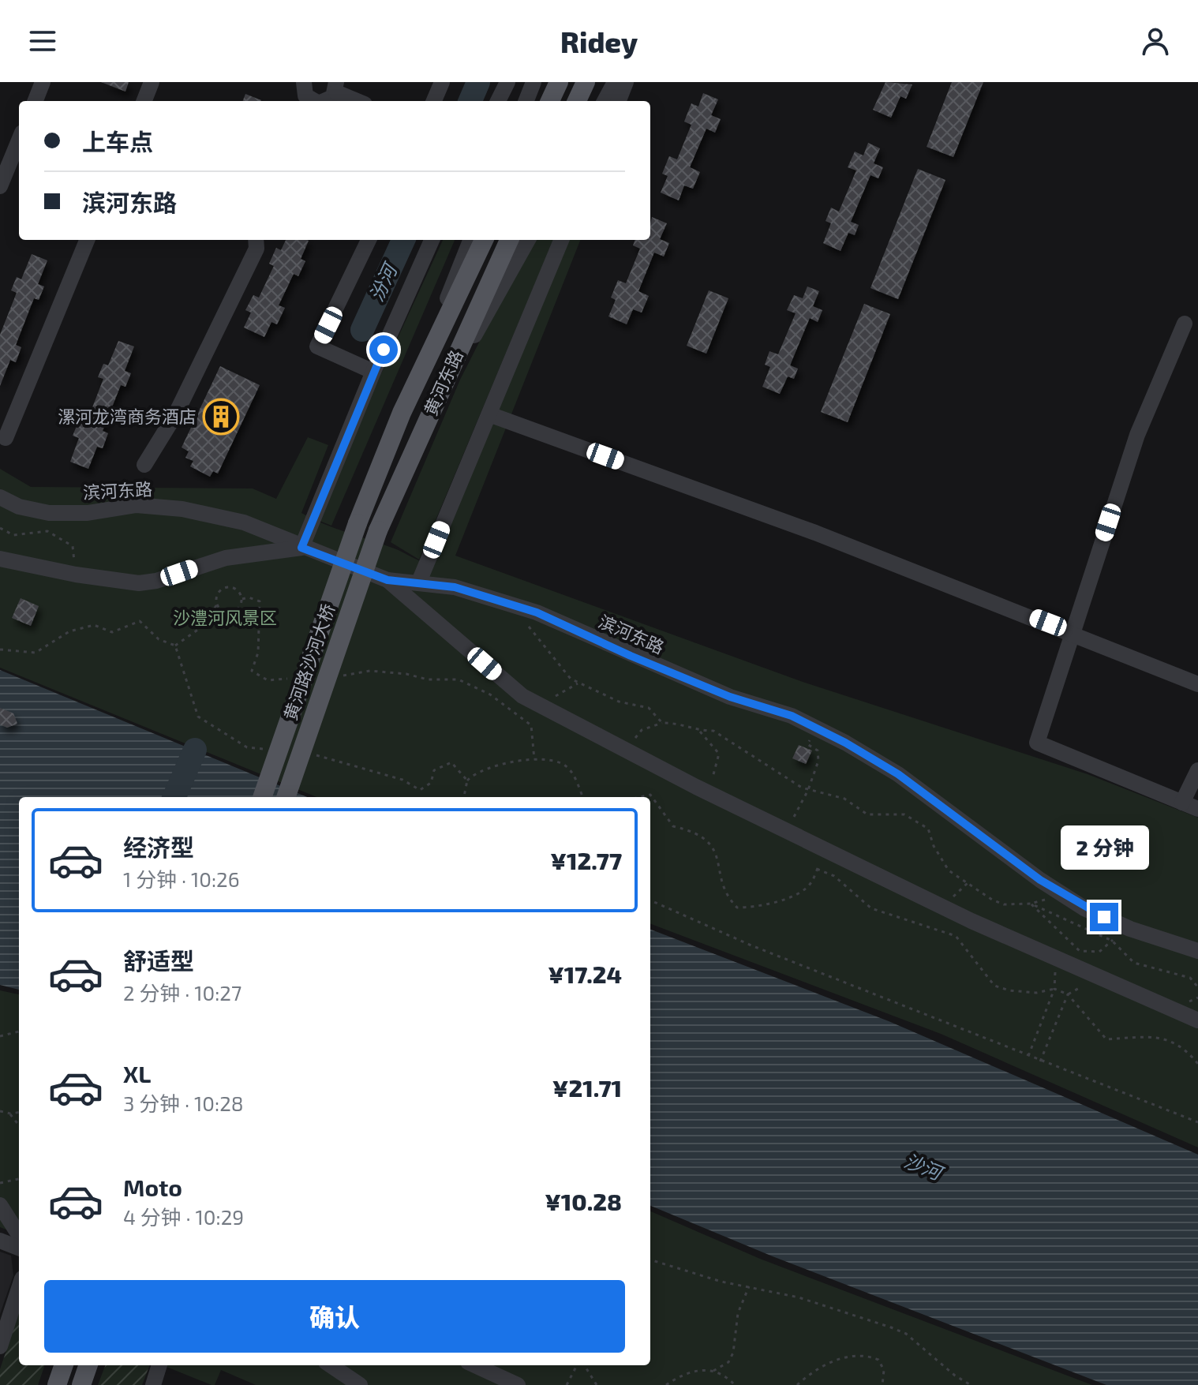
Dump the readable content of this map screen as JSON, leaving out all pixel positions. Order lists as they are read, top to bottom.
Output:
{
  "streets": {
    "main road": ["黄河东路", "黄河路沙河大桥"],
    "street": ["滨河东路"]
  },
  "crossings": [
    ["黄河东路", "黄河路沙河大桥"]
  ],
  "water": ["汾河", "沙河"],
  "parks": ["沙澧河风景区"],
  "places": {
    "building": ["漯河龙湾商务酒店"]
  },
  "page": {
    "header": "Ridey",
    "banner": ["上车点", "滨河东路"],
    "list": [
      {
        "name": "经济型",
        "note": "1 分钟 · 10:26",
        "value": "¥12.77"
      },
      {
        "name": "舒适型",
        "note": "2 分钟 · 10:27",
        "value": "¥17.24"
      },
      {
        "name": "XL",
        "note": "3 分钟 · 10:28",
        "value": "¥21.71"
      },
      {
        "name": "Moto",
        "note": "4 分钟 · 10:29",
        "value": "¥10.28"
      }
    ],
    "bubble": "2 分钟",
    "buttons": "确认"
  }
}
